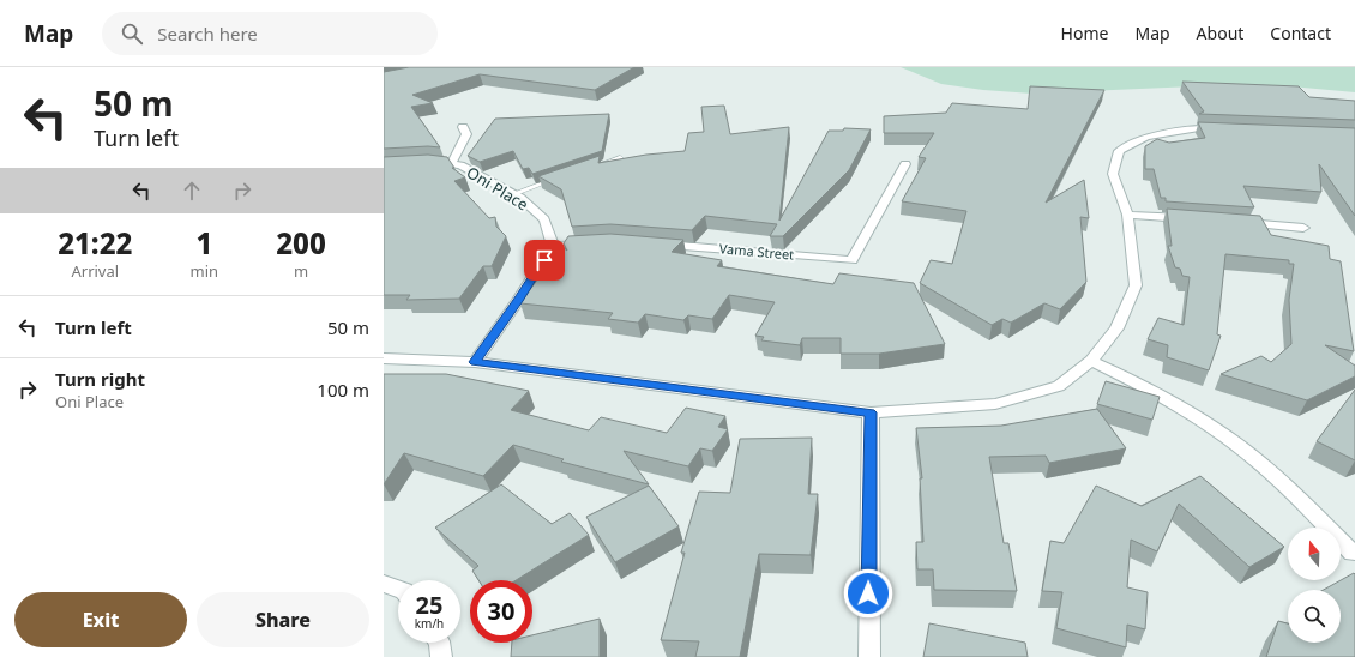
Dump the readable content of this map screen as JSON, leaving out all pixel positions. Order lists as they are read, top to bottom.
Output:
{
  "streets": {
    "street": ["Oni Place", "Vama Street"]
  },
  "north": "top",
  "page": {
    "header": "Map",
    "search": "Search here",
    "nav": [
      "Home",
      "Map",
      "About",
      "Contact"
    ],
    "turn": ["50 m", "Turn left"],
    "eta": [
      "21:22",
      "Arrival",
      "1",
      "min",
      "200",
      "m"
    ],
    "list": [
      {
        "name": "Turn left",
        "value": "50 m"
      },
      {
        "name": "Turn right",
        "note": "Oni Place",
        "value": "100 m"
      }
    ],
    "speed": "25 km/h",
    "limit": "30",
    "buttons": ["Exit", "Share"]
  }
}
